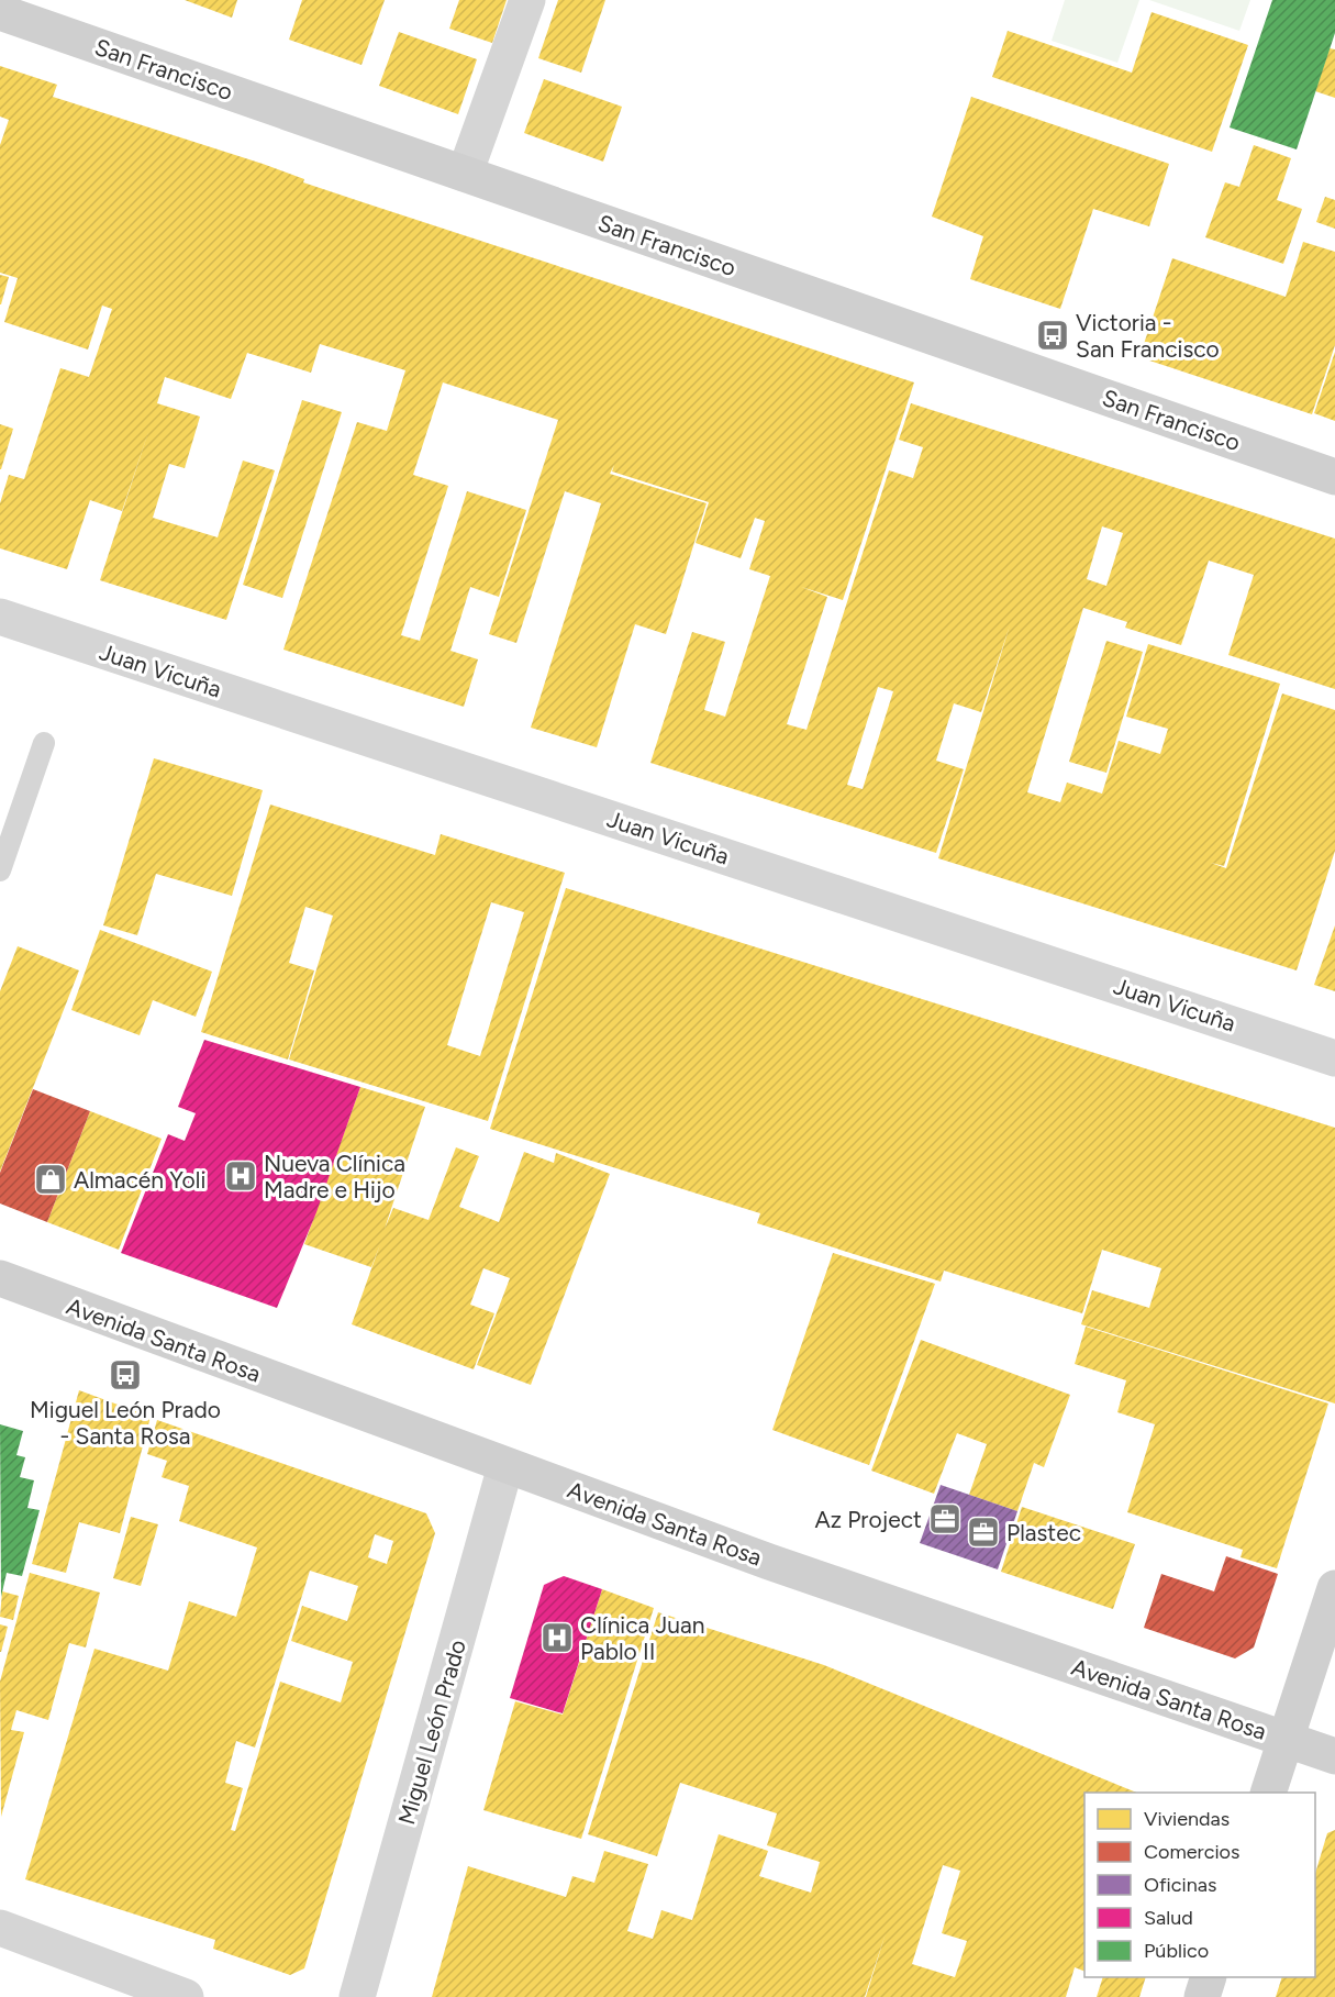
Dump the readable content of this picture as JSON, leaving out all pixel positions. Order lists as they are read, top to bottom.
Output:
{
  "streets": {
    "main road": ["San Francisco", "Avenida Santa Rosa"],
    "street": ["Juan Vicuña", "Miguel León Prado"]
  },
  "crossings": [
    ["Avenida Santa Rosa", "Miguel León Prado"]
  ],
  "places": {
    "bus stop": ["Victoria - San Francisco", "Miguel León Prado - Santa Rosa"],
    "hospital": ["Nueva Clínica Madre e Hijo", "Clínica Juan Pablo II"],
    "shop": ["Almacén Yoli"],
    "office": ["Az Project", "Plastec"]
  },
  "legend": [
    "Viviendas",
    "Comercios",
    "Oficinas",
    "Salud",
    "Público"
  ]
}
